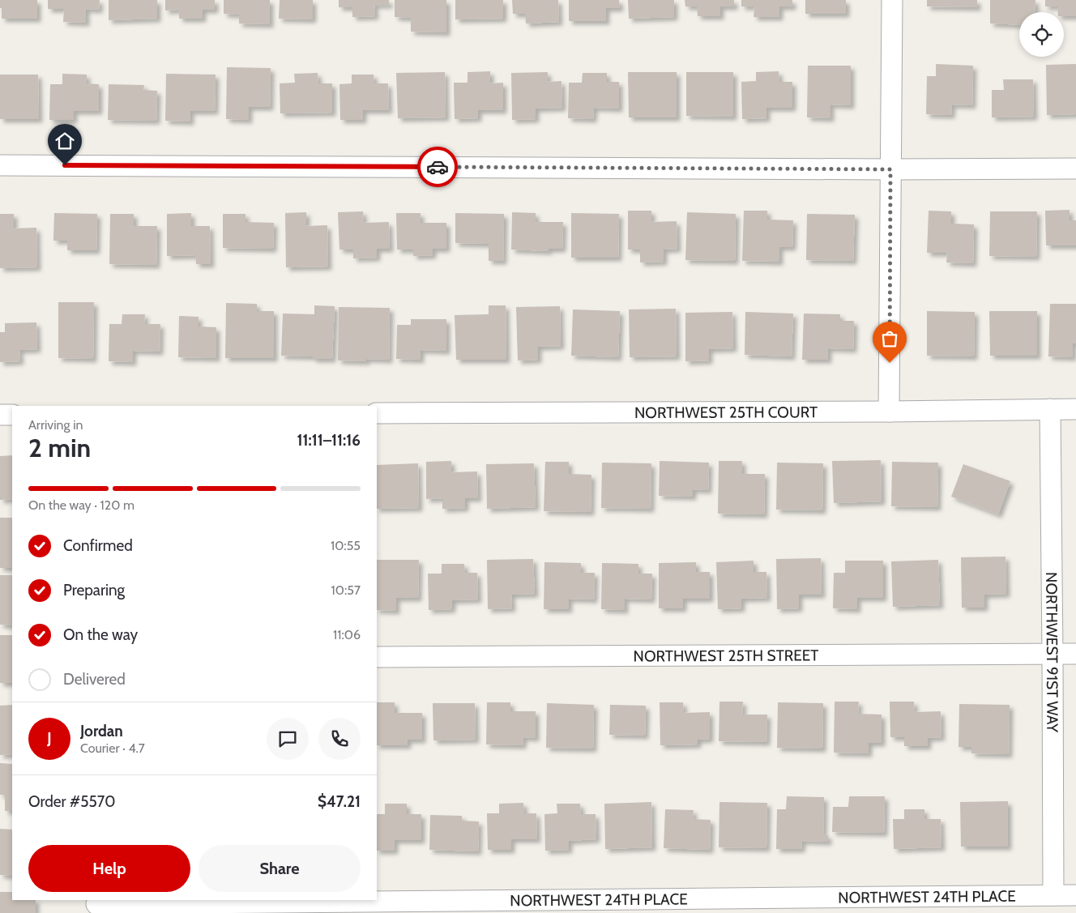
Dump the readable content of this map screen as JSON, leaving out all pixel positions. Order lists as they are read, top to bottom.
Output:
{
  "streets": {
    "street": [
      "NORTHWEST 25TH COURT",
      "NORTHWEST 91ST WAY",
      "NORTHWEST 25TH STREET",
      "NORTHWEST 24TH PLACE"
    ]
  },
  "crossings": [
    ["NORTHWEST 25TH COURT", "NORTHWEST 91ST WAY"],
    ["NORTHWEST 91ST WAY", "NORTHWEST 25TH STREET"],
    ["NORTHWEST 91ST WAY", "NORTHWEST 24TH PLACE"]
  ],
  "page": {
    "heading": ["2 min", "Arriving in", "11:11–11:16"],
    "panel": [
      "Jordan",
      "Courier · 4.7",
      "Order #5570",
      "$47.21"
    ],
    "bar": "On the way · 120 m",
    "list": [
      ["Confirmed", "10:55"],
      ["Preparing", "10:57"],
      ["On the way", "11:06"],
      "Delivered"
    ],
    "round": "J",
    "buttons": ["Help", "Share"]
  }
}
